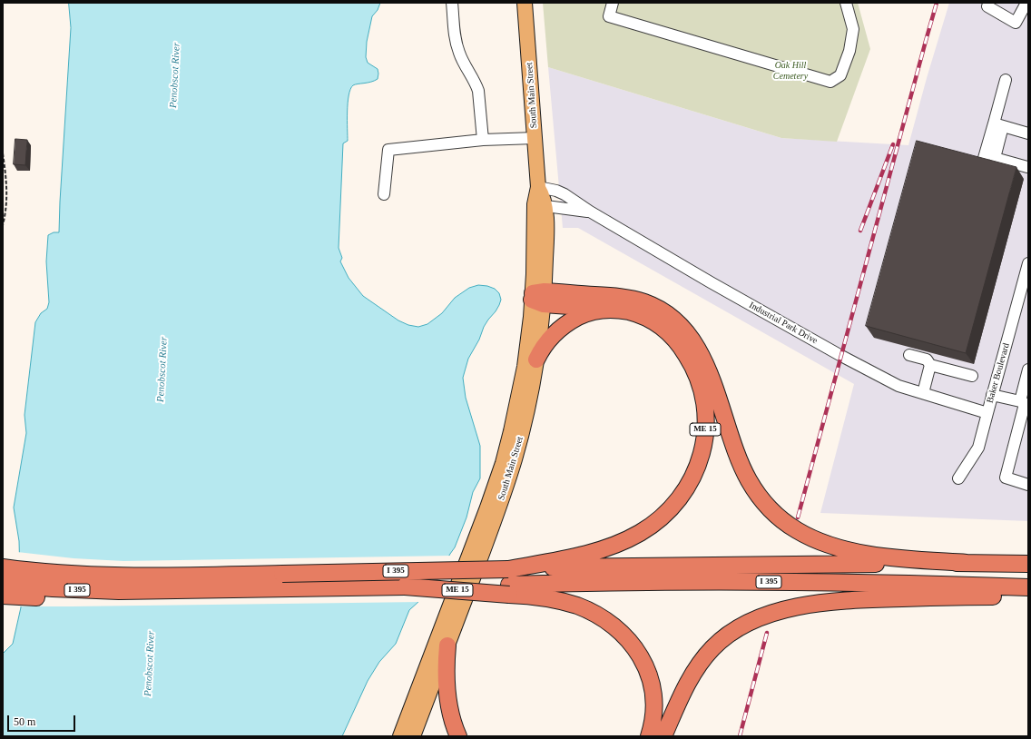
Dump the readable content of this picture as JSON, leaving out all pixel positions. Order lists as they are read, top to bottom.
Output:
{
  "streets": {
    "highway": ["ME 15", "I 395"],
    "main road": ["South Main Street"],
    "street": ["Industrial Park Drive", "Baker Boulevard"]
  },
  "crossings": [
    ["South Main Street", "Industrial Park Drive"],
    ["South Main Street", "ME 15"],
    ["Industrial Park Drive", "Baker Boulevard"],
    ["ME 15", "I 395"]
  ],
  "water": ["Penobscot River"],
  "parks": ["Oak Hill Cemetery"],
  "scale_bar": "50 m"
}
